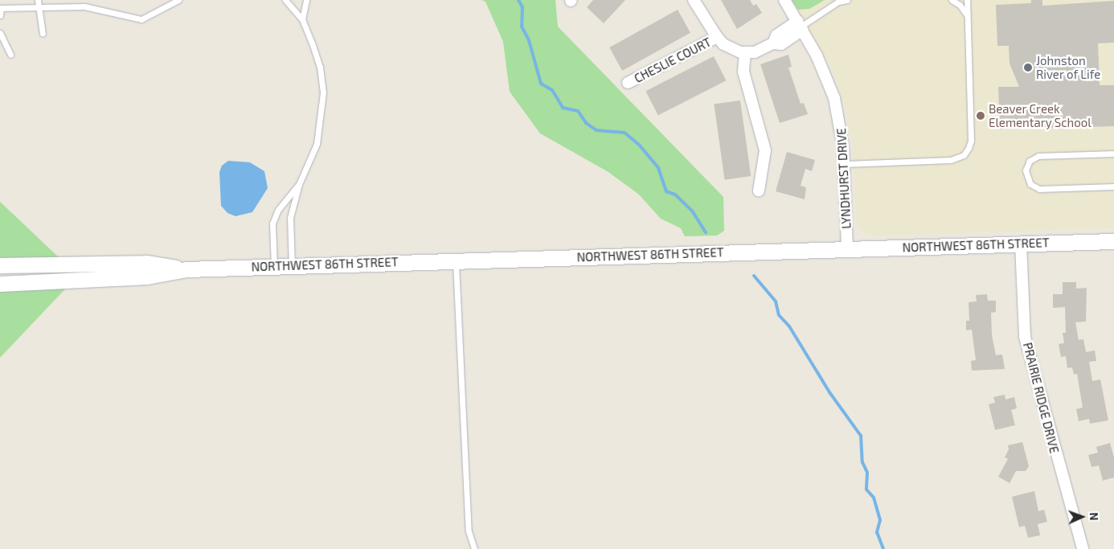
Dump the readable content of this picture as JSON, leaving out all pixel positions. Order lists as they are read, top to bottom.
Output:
{
  "streets": {
    "main road": ["NORTHWEST 86TH STREET"],
    "street": ["CHESLIE COURT", "LYNDHURST DRIVE", "PRAIRIE RIDGE DRIVE"]
  },
  "crossings": [
    ["LYNDHURST DRIVE", "NORTHWEST 86TH STREET"],
    ["NORTHWEST 86TH STREET", "PRAIRIE RIDGE DRIVE"]
  ],
  "places": ["Johnston River of Life", "Beaver Creek Elementary School"],
  "north": "right"
}
